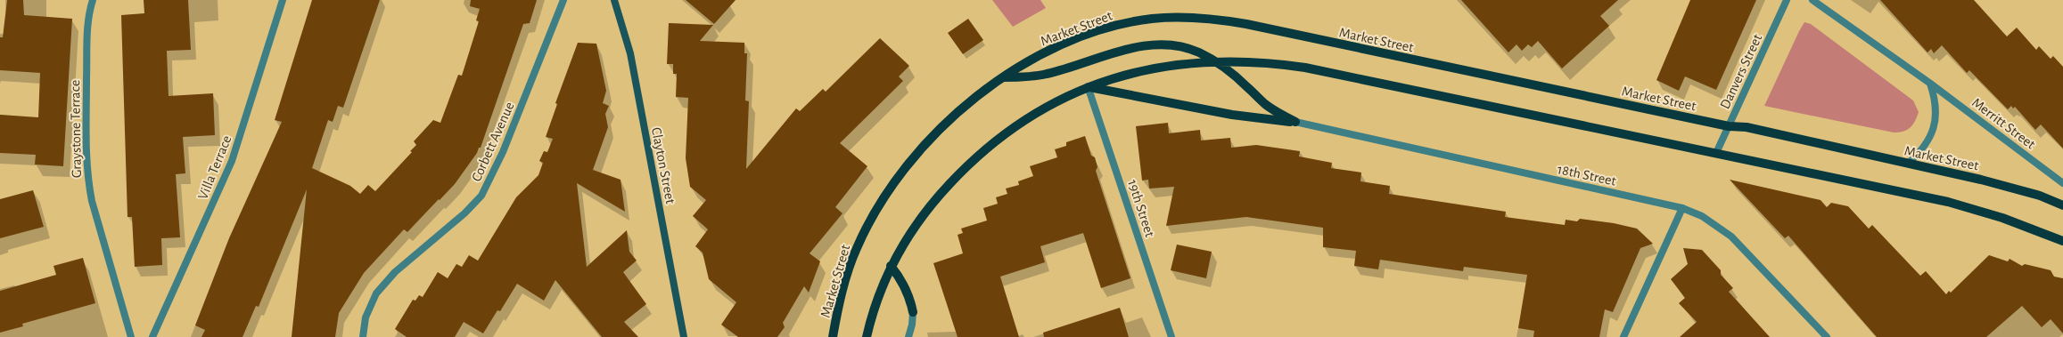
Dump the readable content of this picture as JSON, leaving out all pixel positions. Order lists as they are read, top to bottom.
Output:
{
  "streets": {
    "main road": ["Market Street", "Clayton Street"],
    "street": [
      "Danvers Street",
      "Merritt Street",
      "Graystone Terrace",
      "Corbett Avenue",
      "Villa Terrace",
      "18th Street",
      "19th Street"
    ]
  },
  "crossings": [
    ["Market Street", "Danvers Street"]
  ]
}
